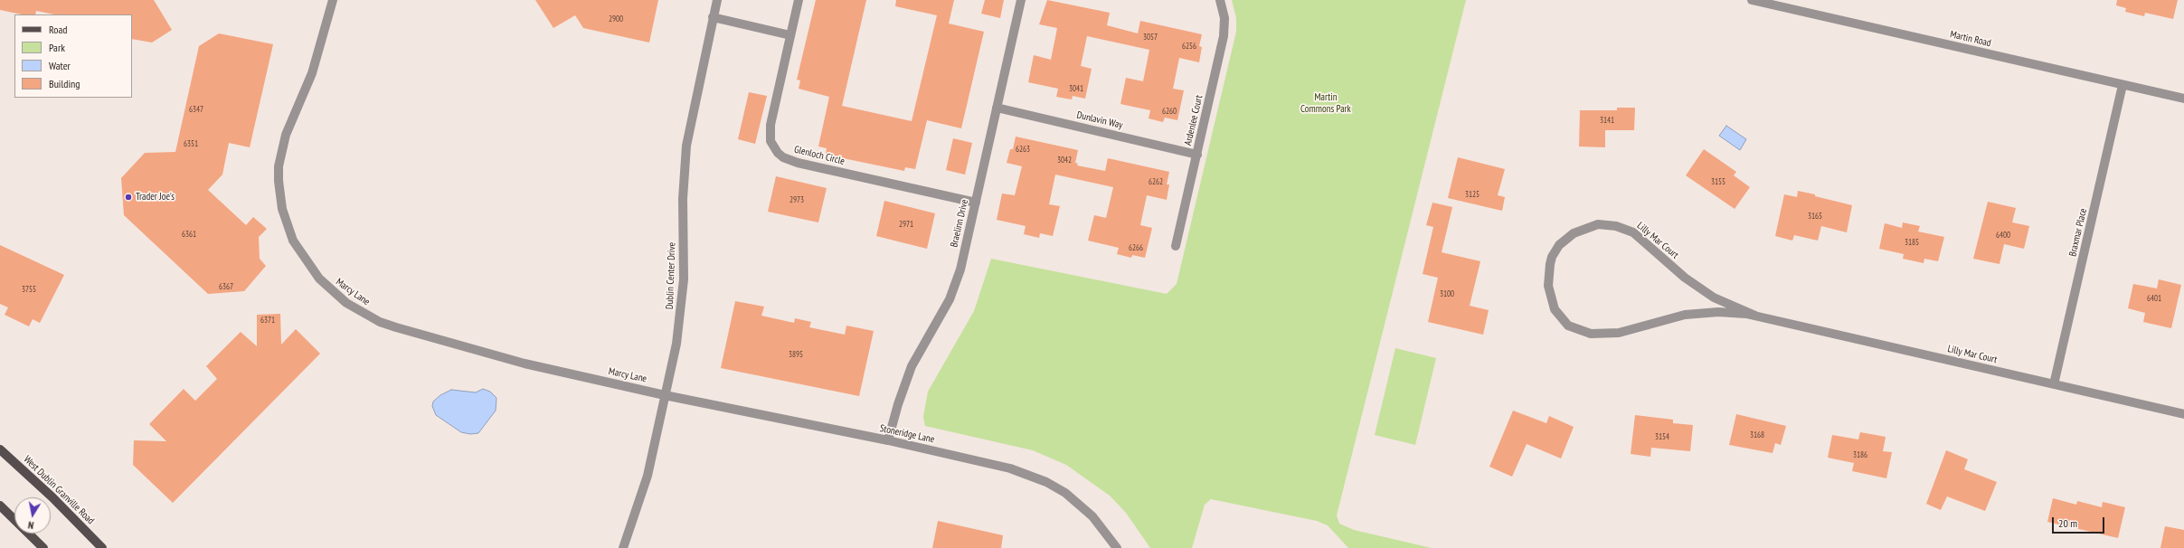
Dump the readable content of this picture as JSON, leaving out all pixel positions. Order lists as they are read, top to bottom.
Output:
{
  "streets": {
    "main road": ["West Dublin Granville Road"],
    "street": [
      "Martin Road",
      "Dunlavin Way",
      "Ardenlee Court",
      "Glenloch Circle",
      "Braelinn Drive",
      "Braxmar Place",
      "Lilly Mar Court",
      "Dublin Center Drive",
      "Marcy Lane",
      "Stoneridge Lane"
    ]
  },
  "crossings": [
    ["Martin Road", "Braxmar Place"],
    ["Dunlavin Way", "Ardenlee Court"],
    ["Dunlavin Way", "Braelinn Drive"],
    ["Glenloch Circle", "Braelinn Drive"],
    ["Braelinn Drive", "Stoneridge Lane"],
    ["Braxmar Place", "Lilly Mar Court"],
    ["Dublin Center Drive", "Marcy Lane"],
    ["Dublin Center Drive", "Stoneridge Lane"],
    ["Marcy Lane", "Stoneridge Lane"]
  ],
  "parks": ["Martin Commons Park"],
  "places": ["Trader Joe's"],
  "house_numbers": [
    "2900",
    "3057",
    "6256",
    "3041",
    "6347",
    "6260",
    "3141",
    "6351",
    "6263",
    "3042",
    "6262",
    "3155",
    "3125",
    "2973",
    "3165",
    "2971",
    "6361",
    "6400",
    "3185",
    "6266",
    "6367",
    "3755",
    "3100",
    "6401",
    "6371",
    "3895",
    "3168",
    "3154",
    "3186"
  ],
  "legend": [
    "Road",
    "Park",
    "Water",
    "Building"
  ],
  "scale_bar": "20 m",
  "north": "bottom"
}
